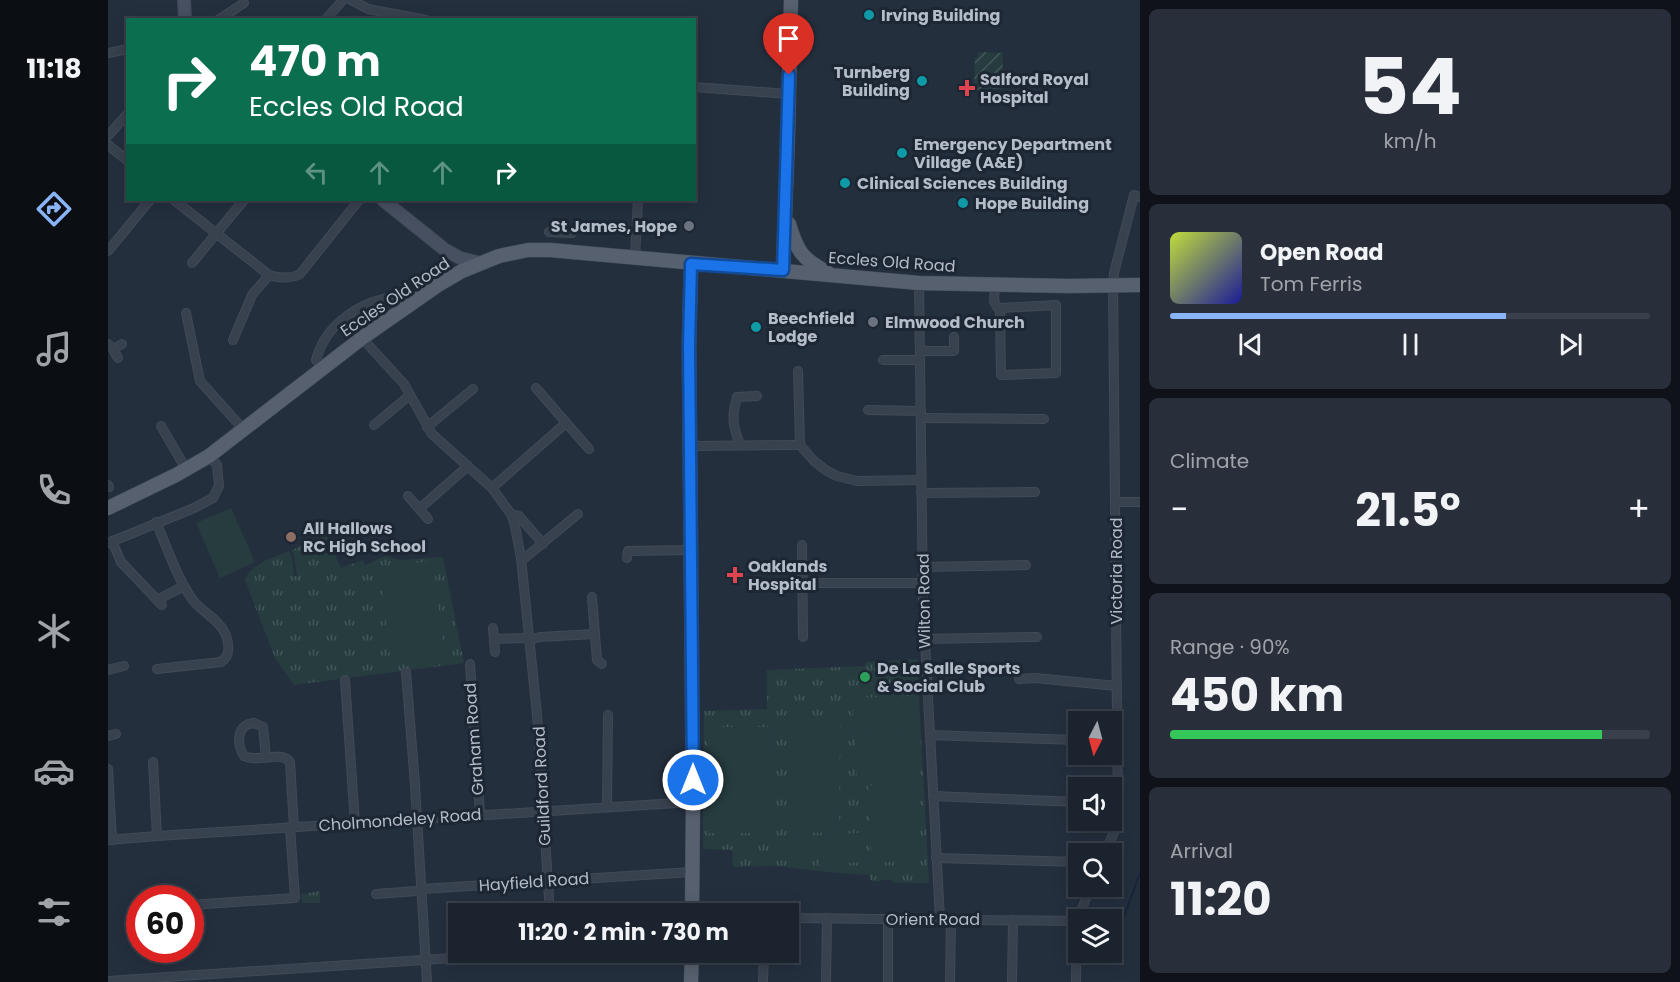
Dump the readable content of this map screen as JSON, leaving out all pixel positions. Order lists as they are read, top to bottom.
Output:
{
  "streets": {
    "main road": ["Eccles Old Road"],
    "street": [
      "Victoria Road",
      "Wilton Road",
      "Graham Road",
      "Guildford Road",
      "Cholmondeley Road",
      "Hayfield Road",
      "Orient Road"
    ]
  },
  "crossings": [
    ["Eccles Old Road", "Victoria Road"],
    ["Eccles Old Road", "Wilton Road"],
    ["Wilton Road", "Orient Road"],
    ["Graham Road", "Cholmondeley Road"],
    ["Guildford Road", "Cholmondeley Road"],
    ["Guildford Road", "Hayfield Road"]
  ],
  "places": {
    "other": [
      "Irving Building",
      "Turnberg Building",
      "Emergency Department Village (A&E)",
      "Clinical Sciences Building",
      "Hope Building",
      "St James, Hope",
      "Elmwood Church",
      "Beechfield Lodge",
      "All Hallows RC High School",
      "De La Salle Sports & Social Club"
    ],
    "health": ["Salford Royal Hospital", "Oaklands Hospital"]
  },
  "north": "bottom",
  "page": {
    "tabs": "11:18",
    "tile": [
      ["54", "km/h"],
      "Climate",
      ["Range · 90%", "450 km"],
      ["Arrival", "11:20"]
    ],
    "turn": ["470 m", "Eccles Old Road"],
    "song": ["Open Road", "Tom Ferris"],
    "heat": ["−", "21.5°", "+"],
    "limit": "60",
    "trip": "11:20 · 2 min · 730 m"
  }
}
